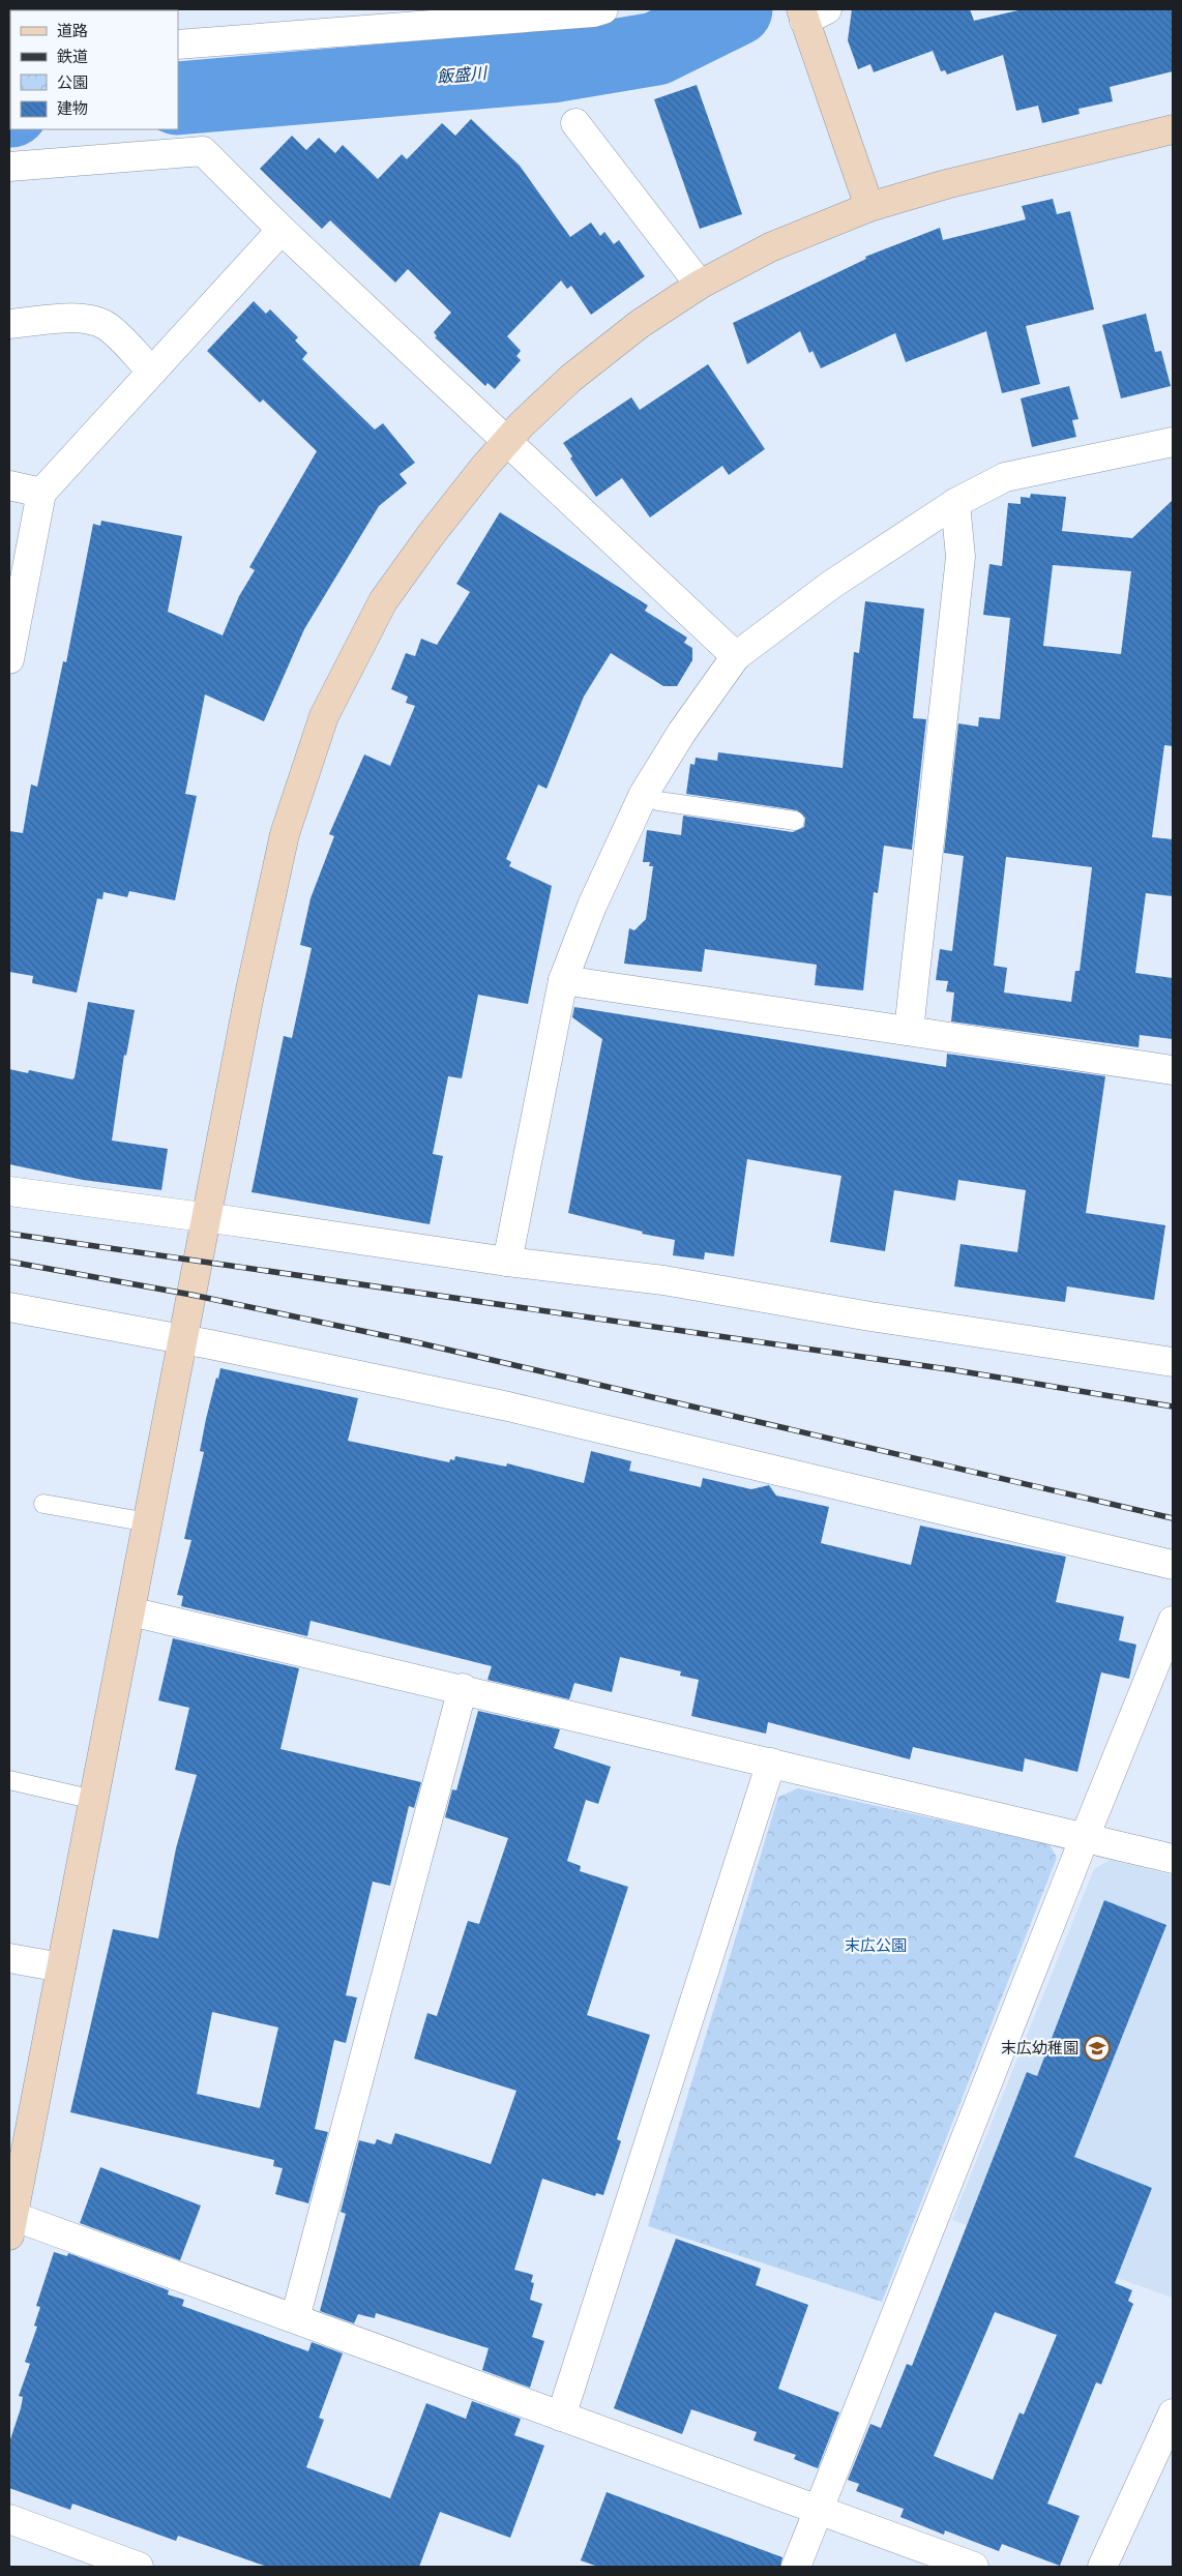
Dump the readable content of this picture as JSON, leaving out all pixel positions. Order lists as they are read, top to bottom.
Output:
{
  "water": ["飯盛川"],
  "parks": ["末広公園"],
  "places": {
    "school or university": ["末広幼稚園"]
  },
  "legend": [
    "道路",
    "鉄道",
    "公園",
    "建物"
  ]
}
